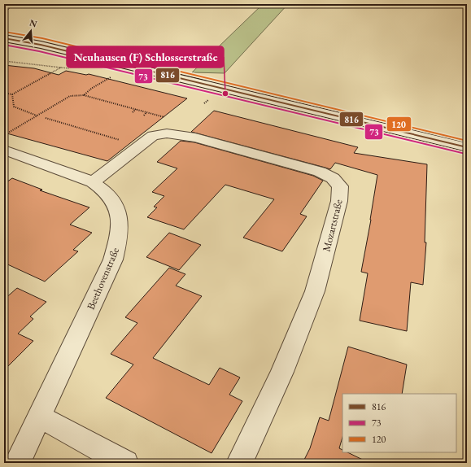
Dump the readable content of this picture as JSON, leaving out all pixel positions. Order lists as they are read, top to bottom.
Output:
{
  "streets": {
    "street": ["Mozartstraße", "Beethovenstraße"]
  },
  "crossings": [
    ["Mozartstraße", "Beethovenstraße"]
  ],
  "places": ["Neuhausen (F) Schlosserstraße"],
  "lines": ["transit line 120", "transit line 816", "transit line 73"],
  "legend": ["816", "73", "120"],
  "north": "top"
}
